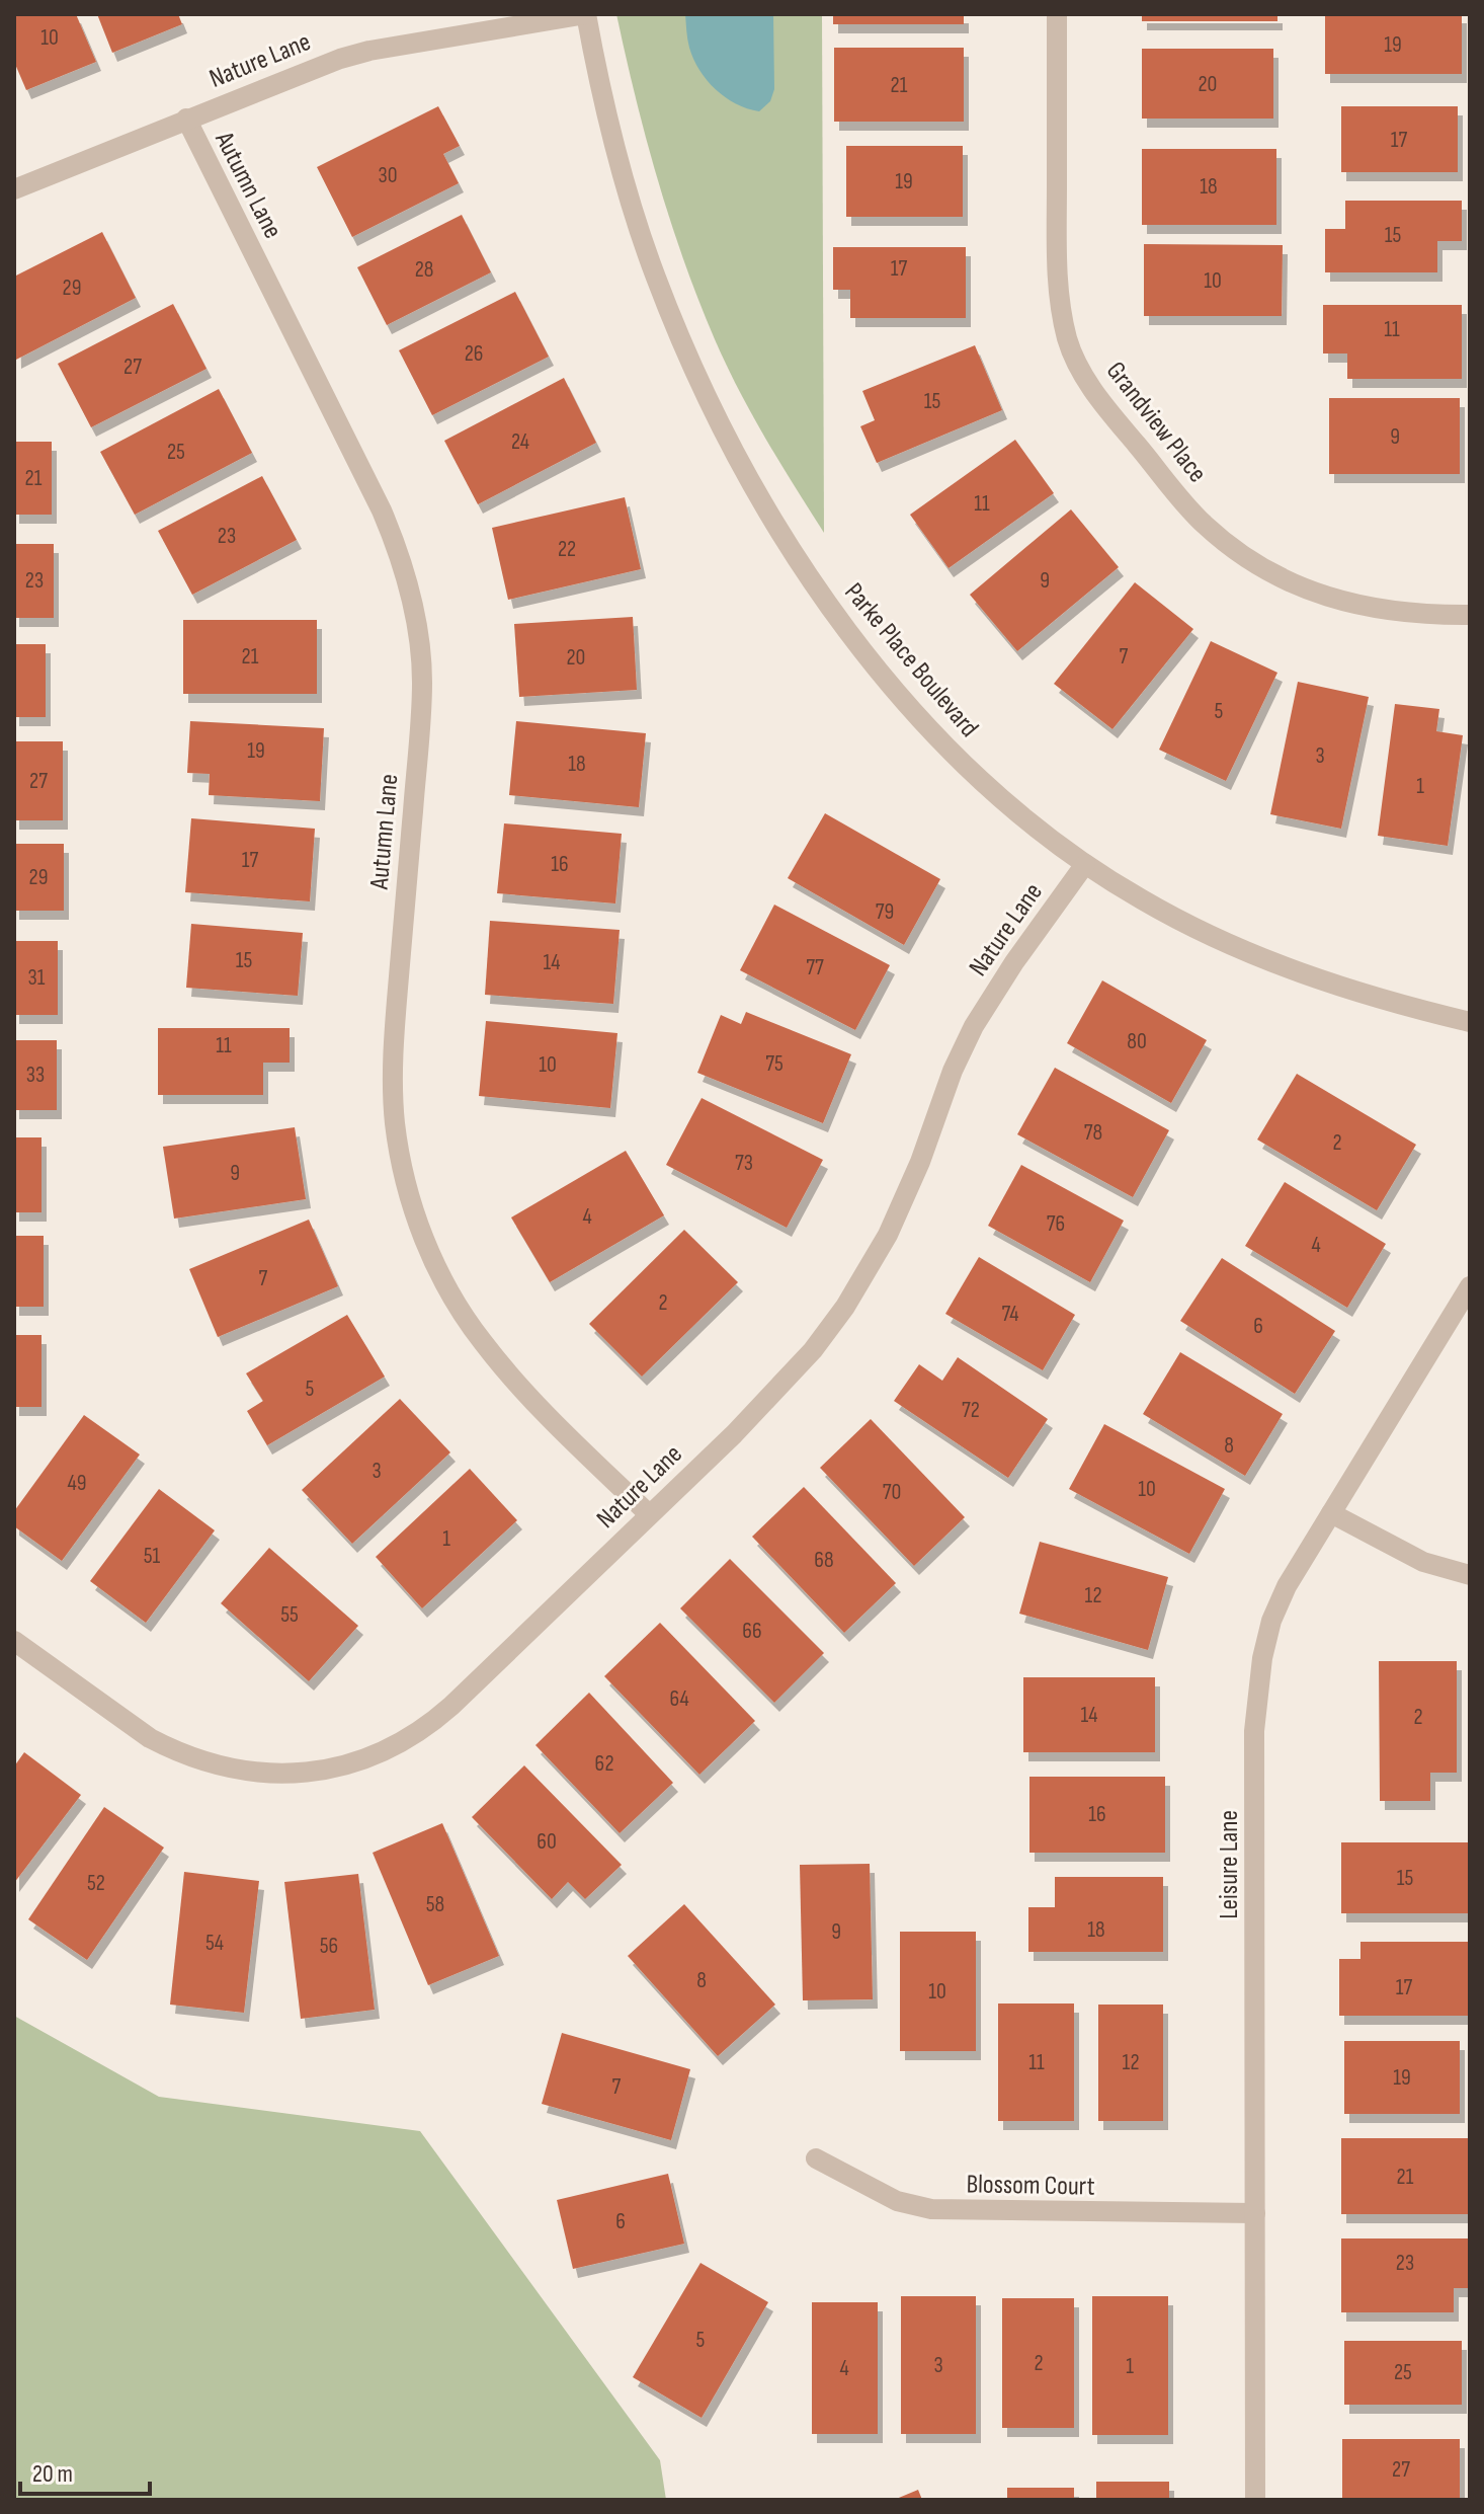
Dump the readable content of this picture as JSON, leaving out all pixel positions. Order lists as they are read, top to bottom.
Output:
{
  "streets": {
    "street": [
      "Nature Lane",
      "Autumn Lane",
      "Grandview Place",
      "Parke Place Boulevard",
      "Leisure Lane",
      "Blossom Court"
    ]
  },
  "crossings": [
    ["Nature Lane", "Autumn Lane"],
    ["Nature Lane", "Parke Place Boulevard"],
    ["Leisure Lane", "Blossom Court"]
  ],
  "house_numbers": [
    "10",
    "19",
    "20",
    "21",
    "17",
    "30",
    "19",
    "18",
    "15",
    "17",
    "28",
    "10",
    "29",
    "11",
    "26",
    "27",
    "15",
    "9",
    "24",
    "25",
    "21",
    "11",
    "23",
    "22",
    "23",
    "9",
    "21",
    "7",
    "20",
    "5",
    "19",
    "3",
    "18",
    "27",
    "1",
    "17",
    "16",
    "29",
    "79",
    "15",
    "14",
    "77",
    "31",
    "80",
    "11",
    "75",
    "10",
    "33",
    "78",
    "2",
    "73",
    "9",
    "4",
    "76",
    "4",
    "7",
    "2",
    "74",
    "6",
    "5",
    "72",
    "8",
    "3",
    "49",
    "10",
    "70",
    "1",
    "51",
    "68",
    "12",
    "55",
    "66",
    "64",
    "14",
    "2",
    "62",
    "16",
    "60",
    "15",
    "52",
    "58",
    "18",
    "9",
    "54",
    "56",
    "8",
    "17",
    "10",
    "11",
    "12",
    "19",
    "7",
    "21",
    "6",
    "23",
    "5",
    "2",
    "3",
    "1",
    "4",
    "25",
    "27"
  ],
  "scale_bar": "20 m"
}
